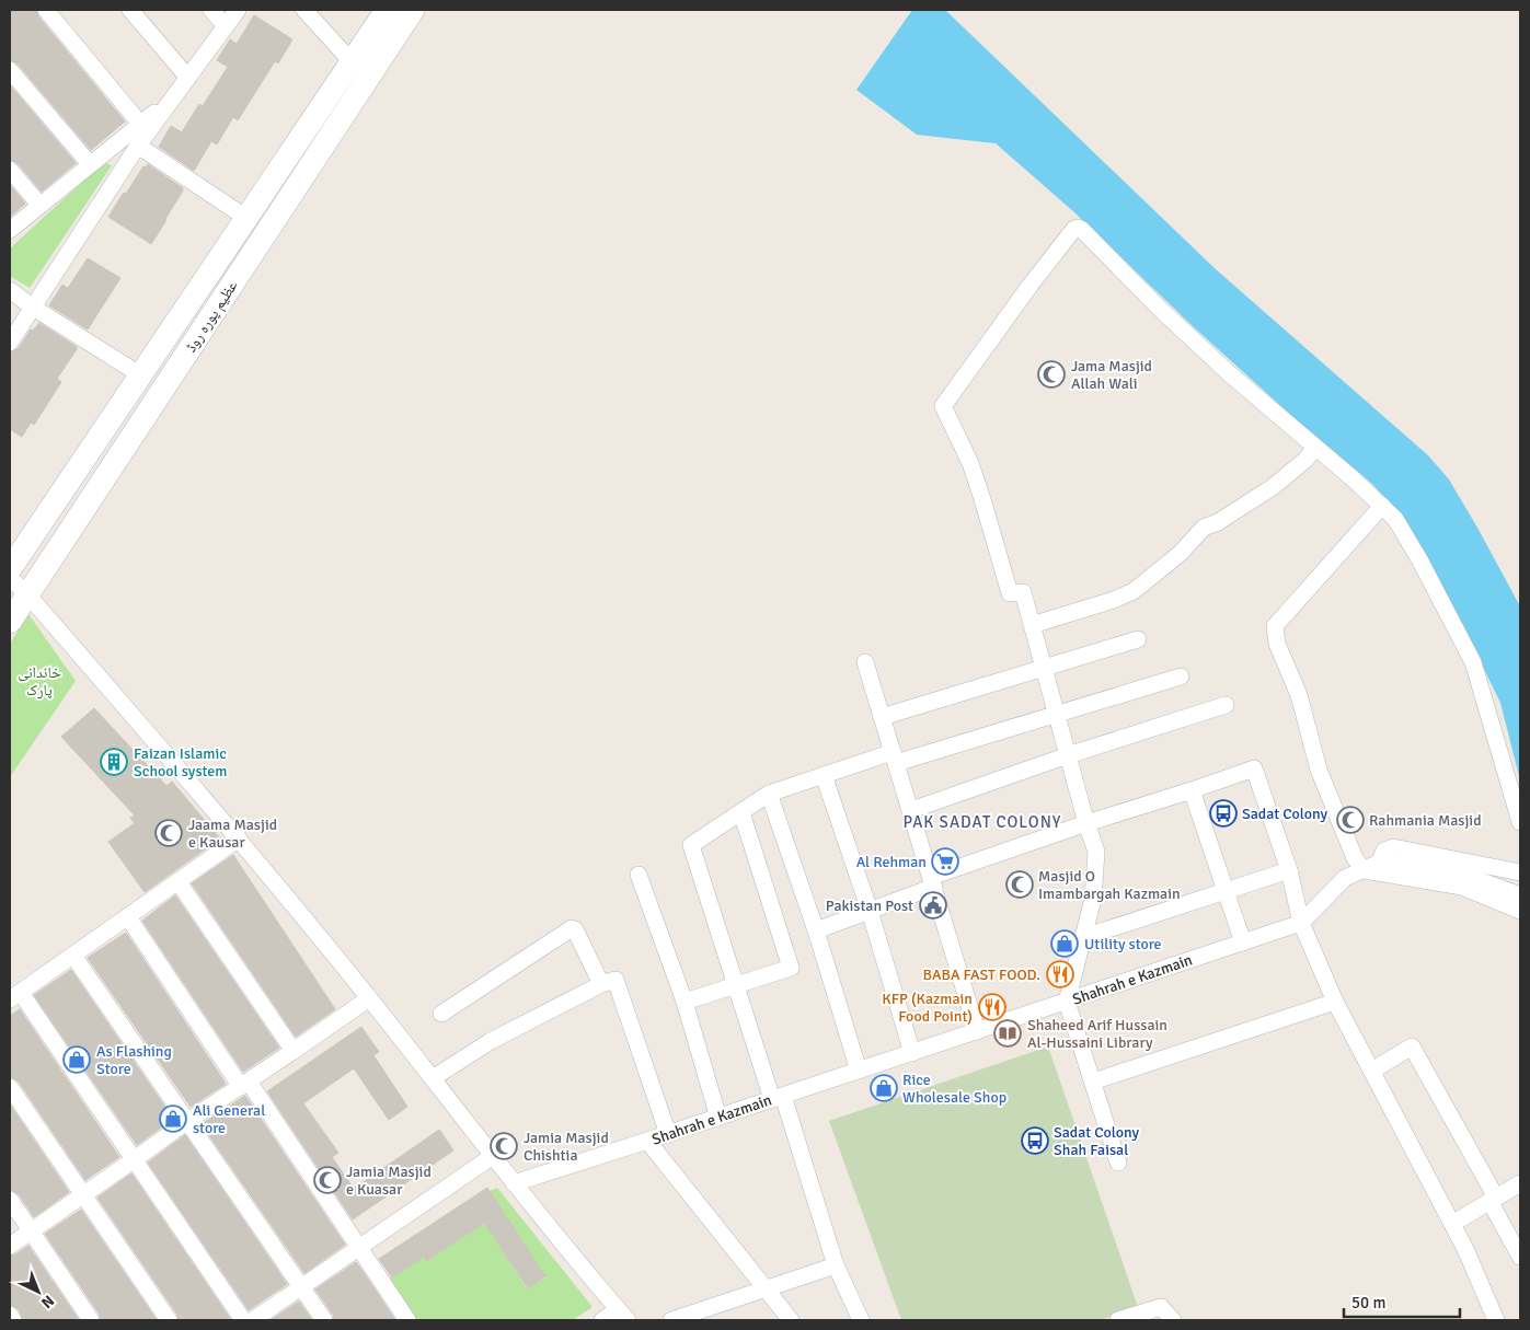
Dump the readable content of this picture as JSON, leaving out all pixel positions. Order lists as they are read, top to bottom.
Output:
{
  "streets": {
    "main road": ["عظیم پورہ روڈ"],
    "street": ["Shahrah e Kazmain"]
  },
  "districts": ["PAK SADAT COLONY"],
  "parks": ["خاندانی پارک"],
  "places": {
    "mosque": [
      "Jama Masjid Allah Wali",
      "Rahmania Masjid",
      "Jaama Masjid e Kausar",
      "Masjid O Imambargah Kazmain",
      "Jamia Masjid Chishtia",
      "Jamia Masjid e Kuasar"
    ],
    "building": ["Faizan Islamic School system"],
    "bus stop": ["Sadat Colony", "Sadat Colony Shah Faisal"],
    "supermarket": ["Al Rehman"],
    "public building": ["Pakistan Post"],
    "shop": [
      "Utility store",
      "As Flashing Store",
      "Rice Wholesale Shop",
      "Ali General store"
    ],
    "restaurant": ["BABA FAST FOOD.", "KFP (Kazmain Food Point)"],
    "library": ["Shaheed Arif Hussain Al-Hussaini Library"]
  },
  "scale_bar": "50 m",
  "north": "bottom right"
}
